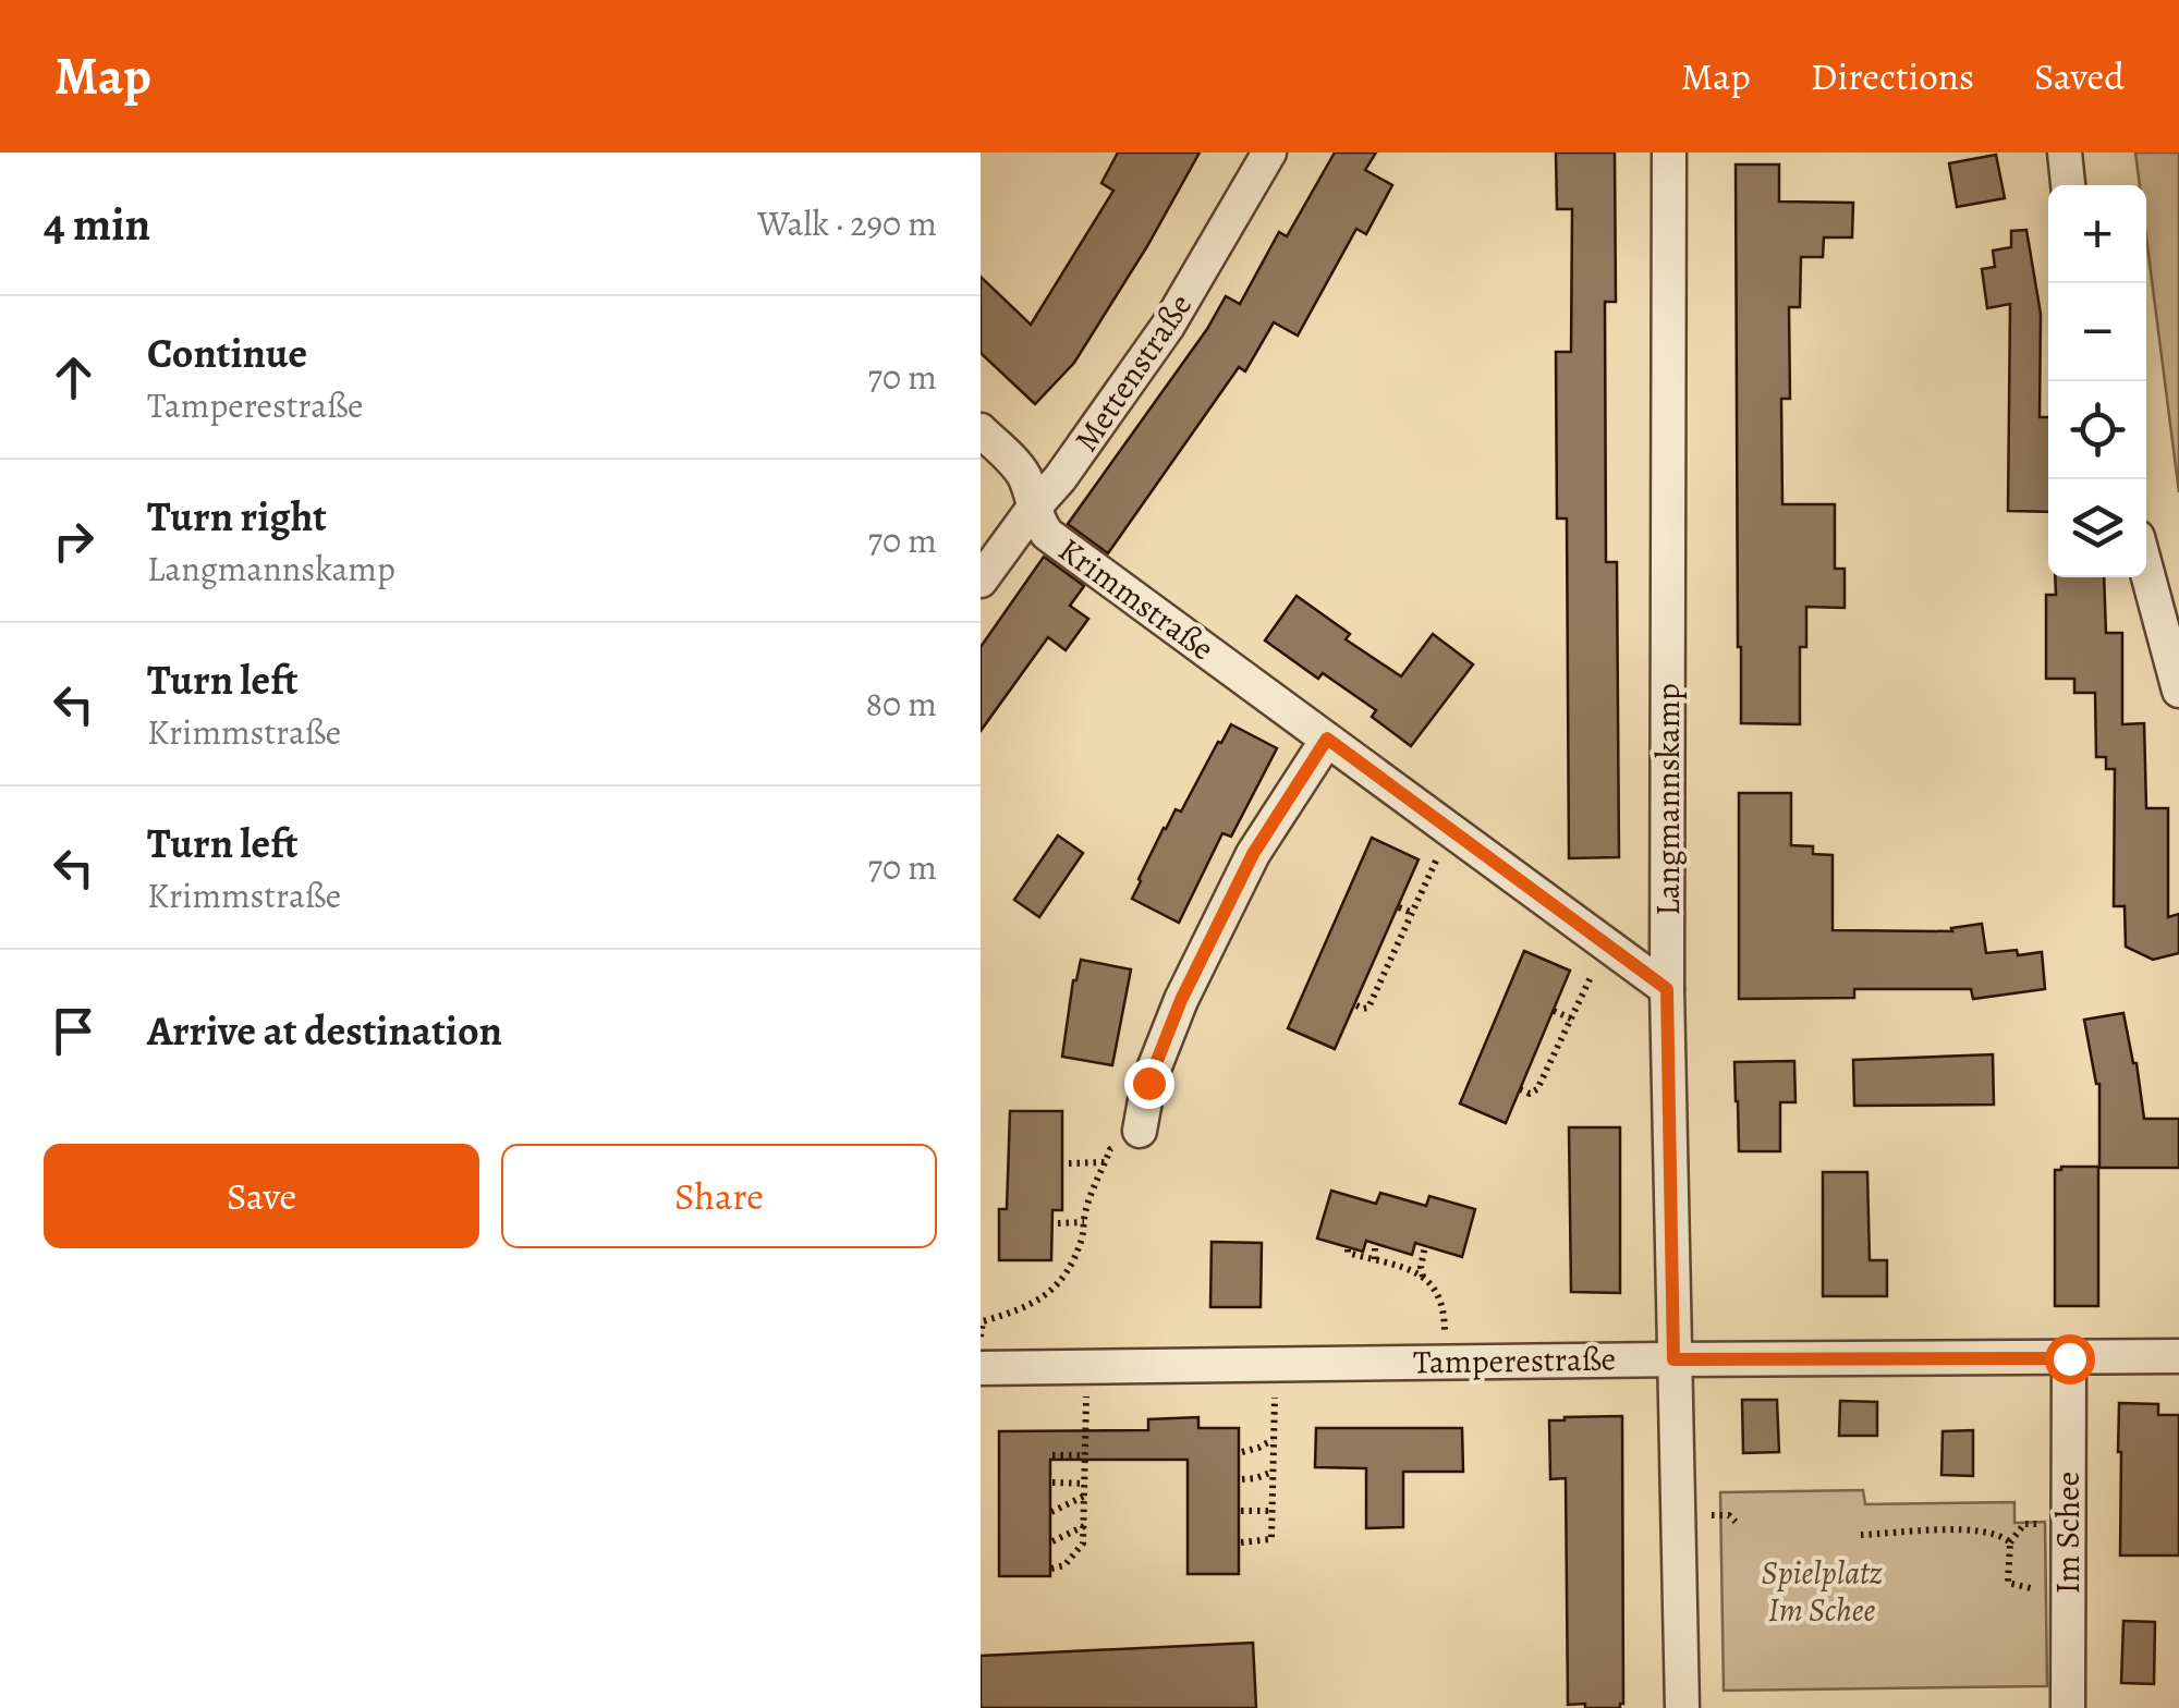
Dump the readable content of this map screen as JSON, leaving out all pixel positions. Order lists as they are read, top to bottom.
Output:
{
  "streets": {
    "street": [
      "Mettenstraße",
      "Krimmstraße",
      "Langmannskamp",
      "Tamperestraße",
      "Im Schee"
    ]
  },
  "crossings": [
    ["Mettenstraße", "Krimmstraße"],
    ["Krimmstraße", "Langmannskamp"],
    ["Langmannskamp", "Tamperestraße"],
    ["Tamperestraße", "Im Schee"]
  ],
  "parks": ["Spielplatz Im Schee"],
  "page": {
    "header": "Map",
    "nav": ["Map", "Directions", "Saved"],
    "heading": ["4 min", "Walk · 290 m"],
    "map_buttons": ["+", "−"],
    "list": [
      ["Continue", "Tamperestraße", "70 m"],
      ["Turn right", "Langmannskamp", "70 m"],
      ["Turn left", "Krimmstraße", "80 m"],
      ["Turn left", "Krimmstraße", "70 m"],
      "Arrive at destination"
    ],
    "buttons": ["Save", "Share"]
  }
}
